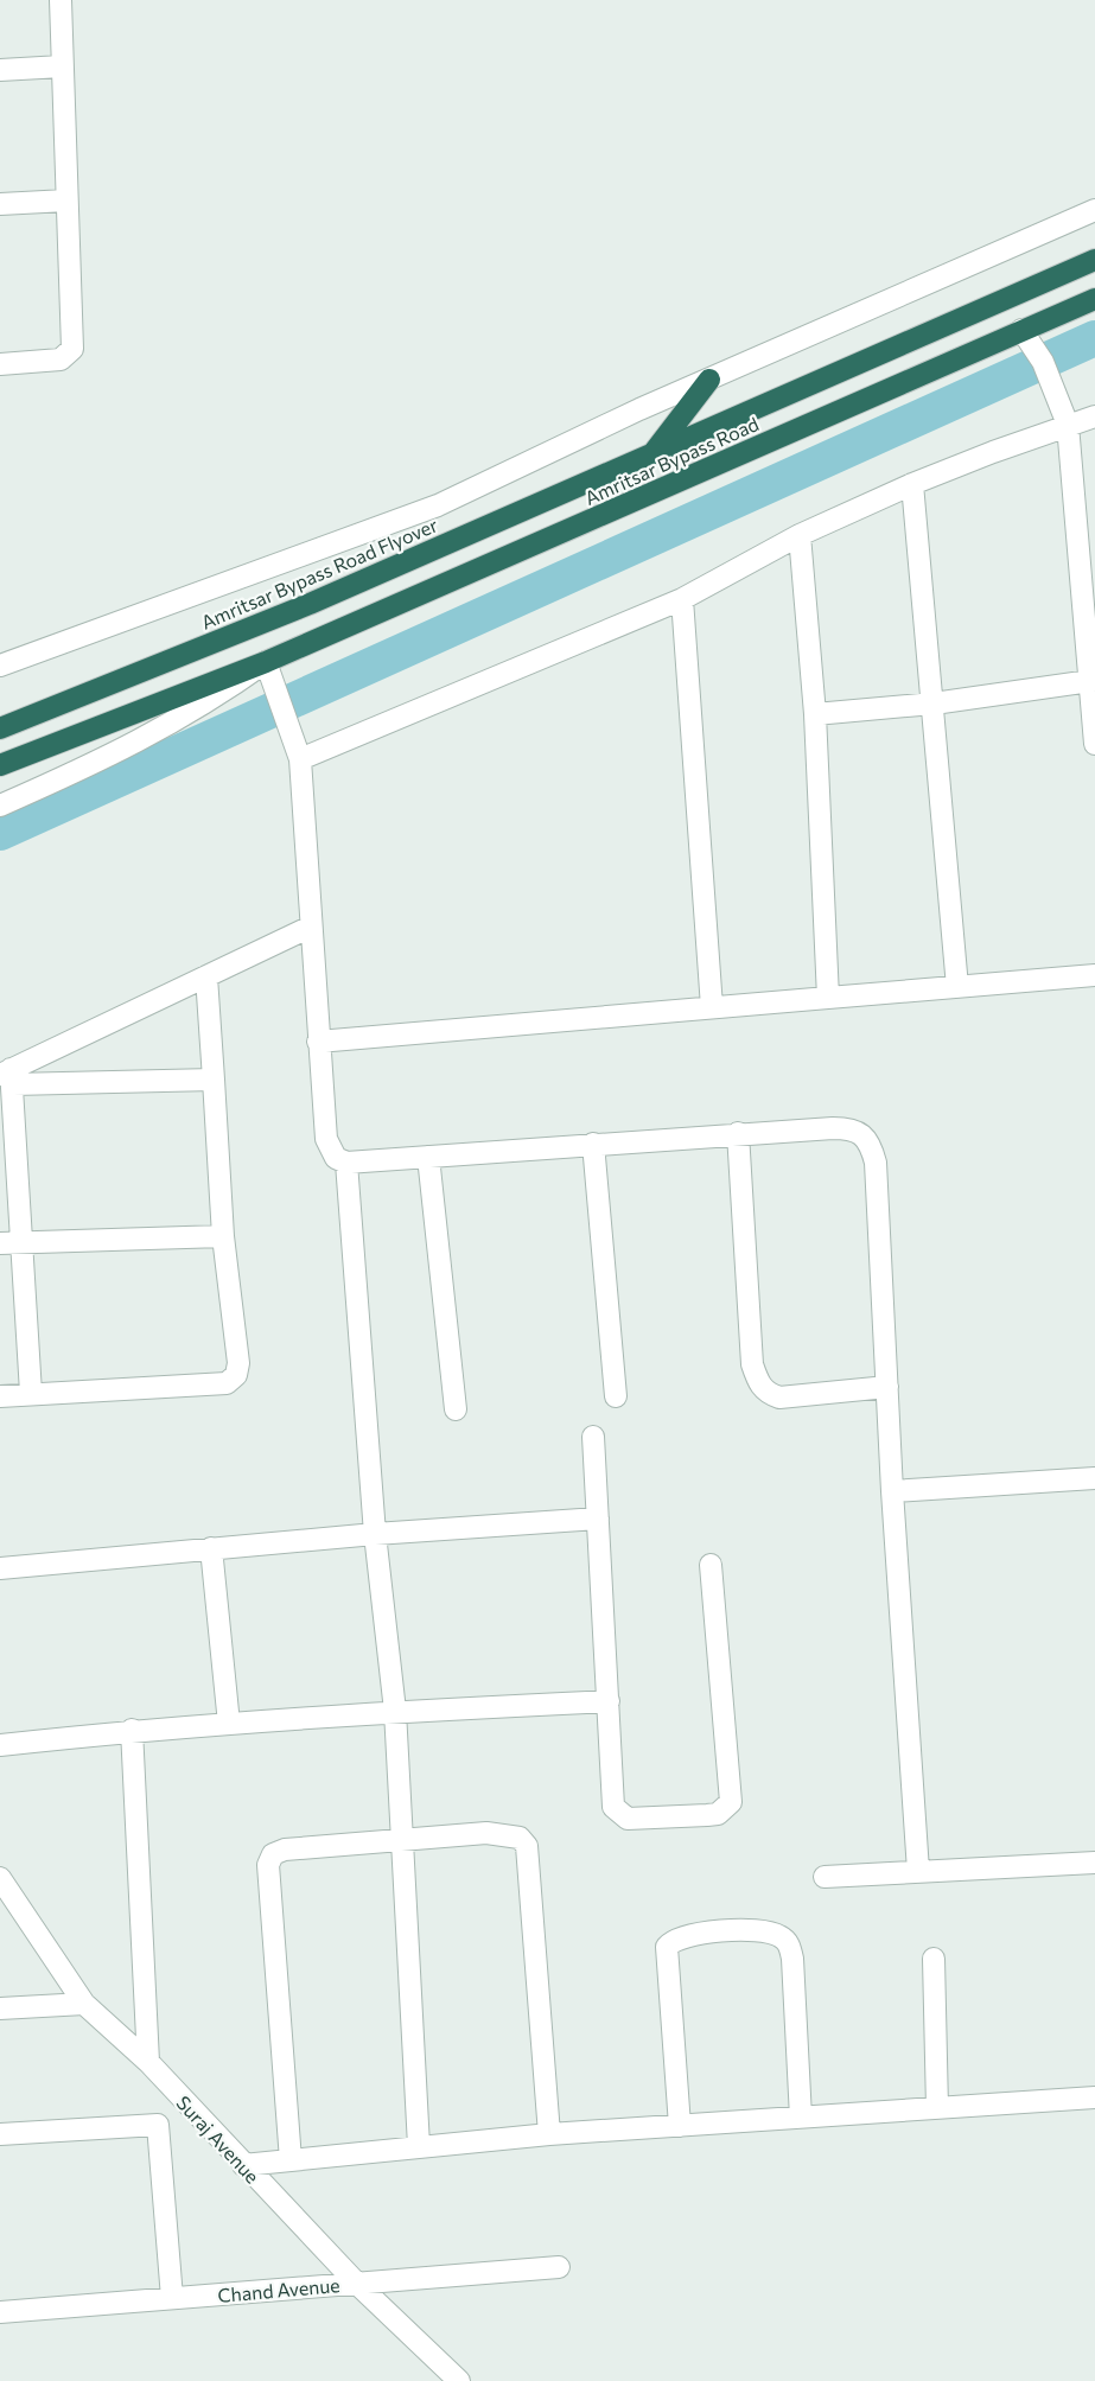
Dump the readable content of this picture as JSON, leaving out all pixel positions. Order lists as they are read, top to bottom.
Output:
{
  "streets": {
    "highway": ["Amritsar Bypass Road", "Amritsar Bypass Road Flyover"],
    "street": ["Suraj Avenue", "Chand Avenue"]
  },
  "crossings": [
    ["Amritsar Bypass Road", "Amritsar Bypass Road Flyover"],
    ["Suraj Avenue", "Chand Avenue"]
  ]
}
